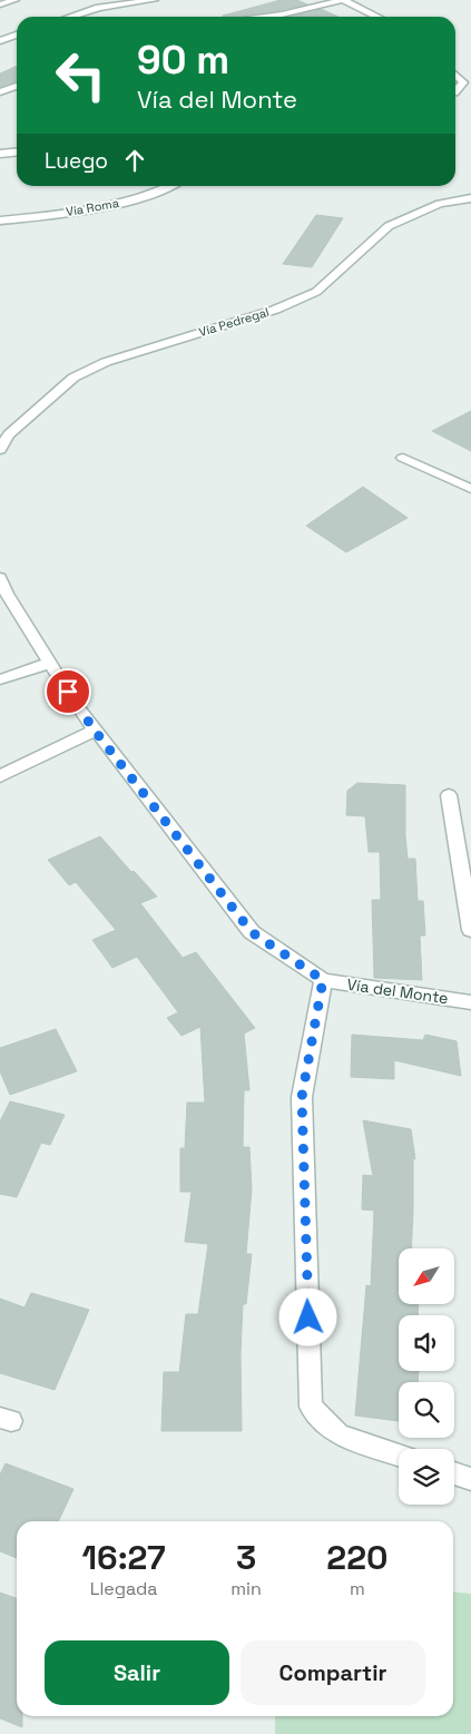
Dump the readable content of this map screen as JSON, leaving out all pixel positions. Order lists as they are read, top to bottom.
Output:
{
  "streets": {
    "street": ["Vía Roma", "Vía Pedregal", "Vía del Monte"]
  },
  "north": "bottom left",
  "page": {
    "turn": ["90 m", "Vía del Monte"],
    "then": "Luego",
    "eta": [
      "16:27",
      "Llegada",
      "3",
      "min",
      "220",
      "m"
    ],
    "buttons": ["Salir", "Compartir"]
  }
}
